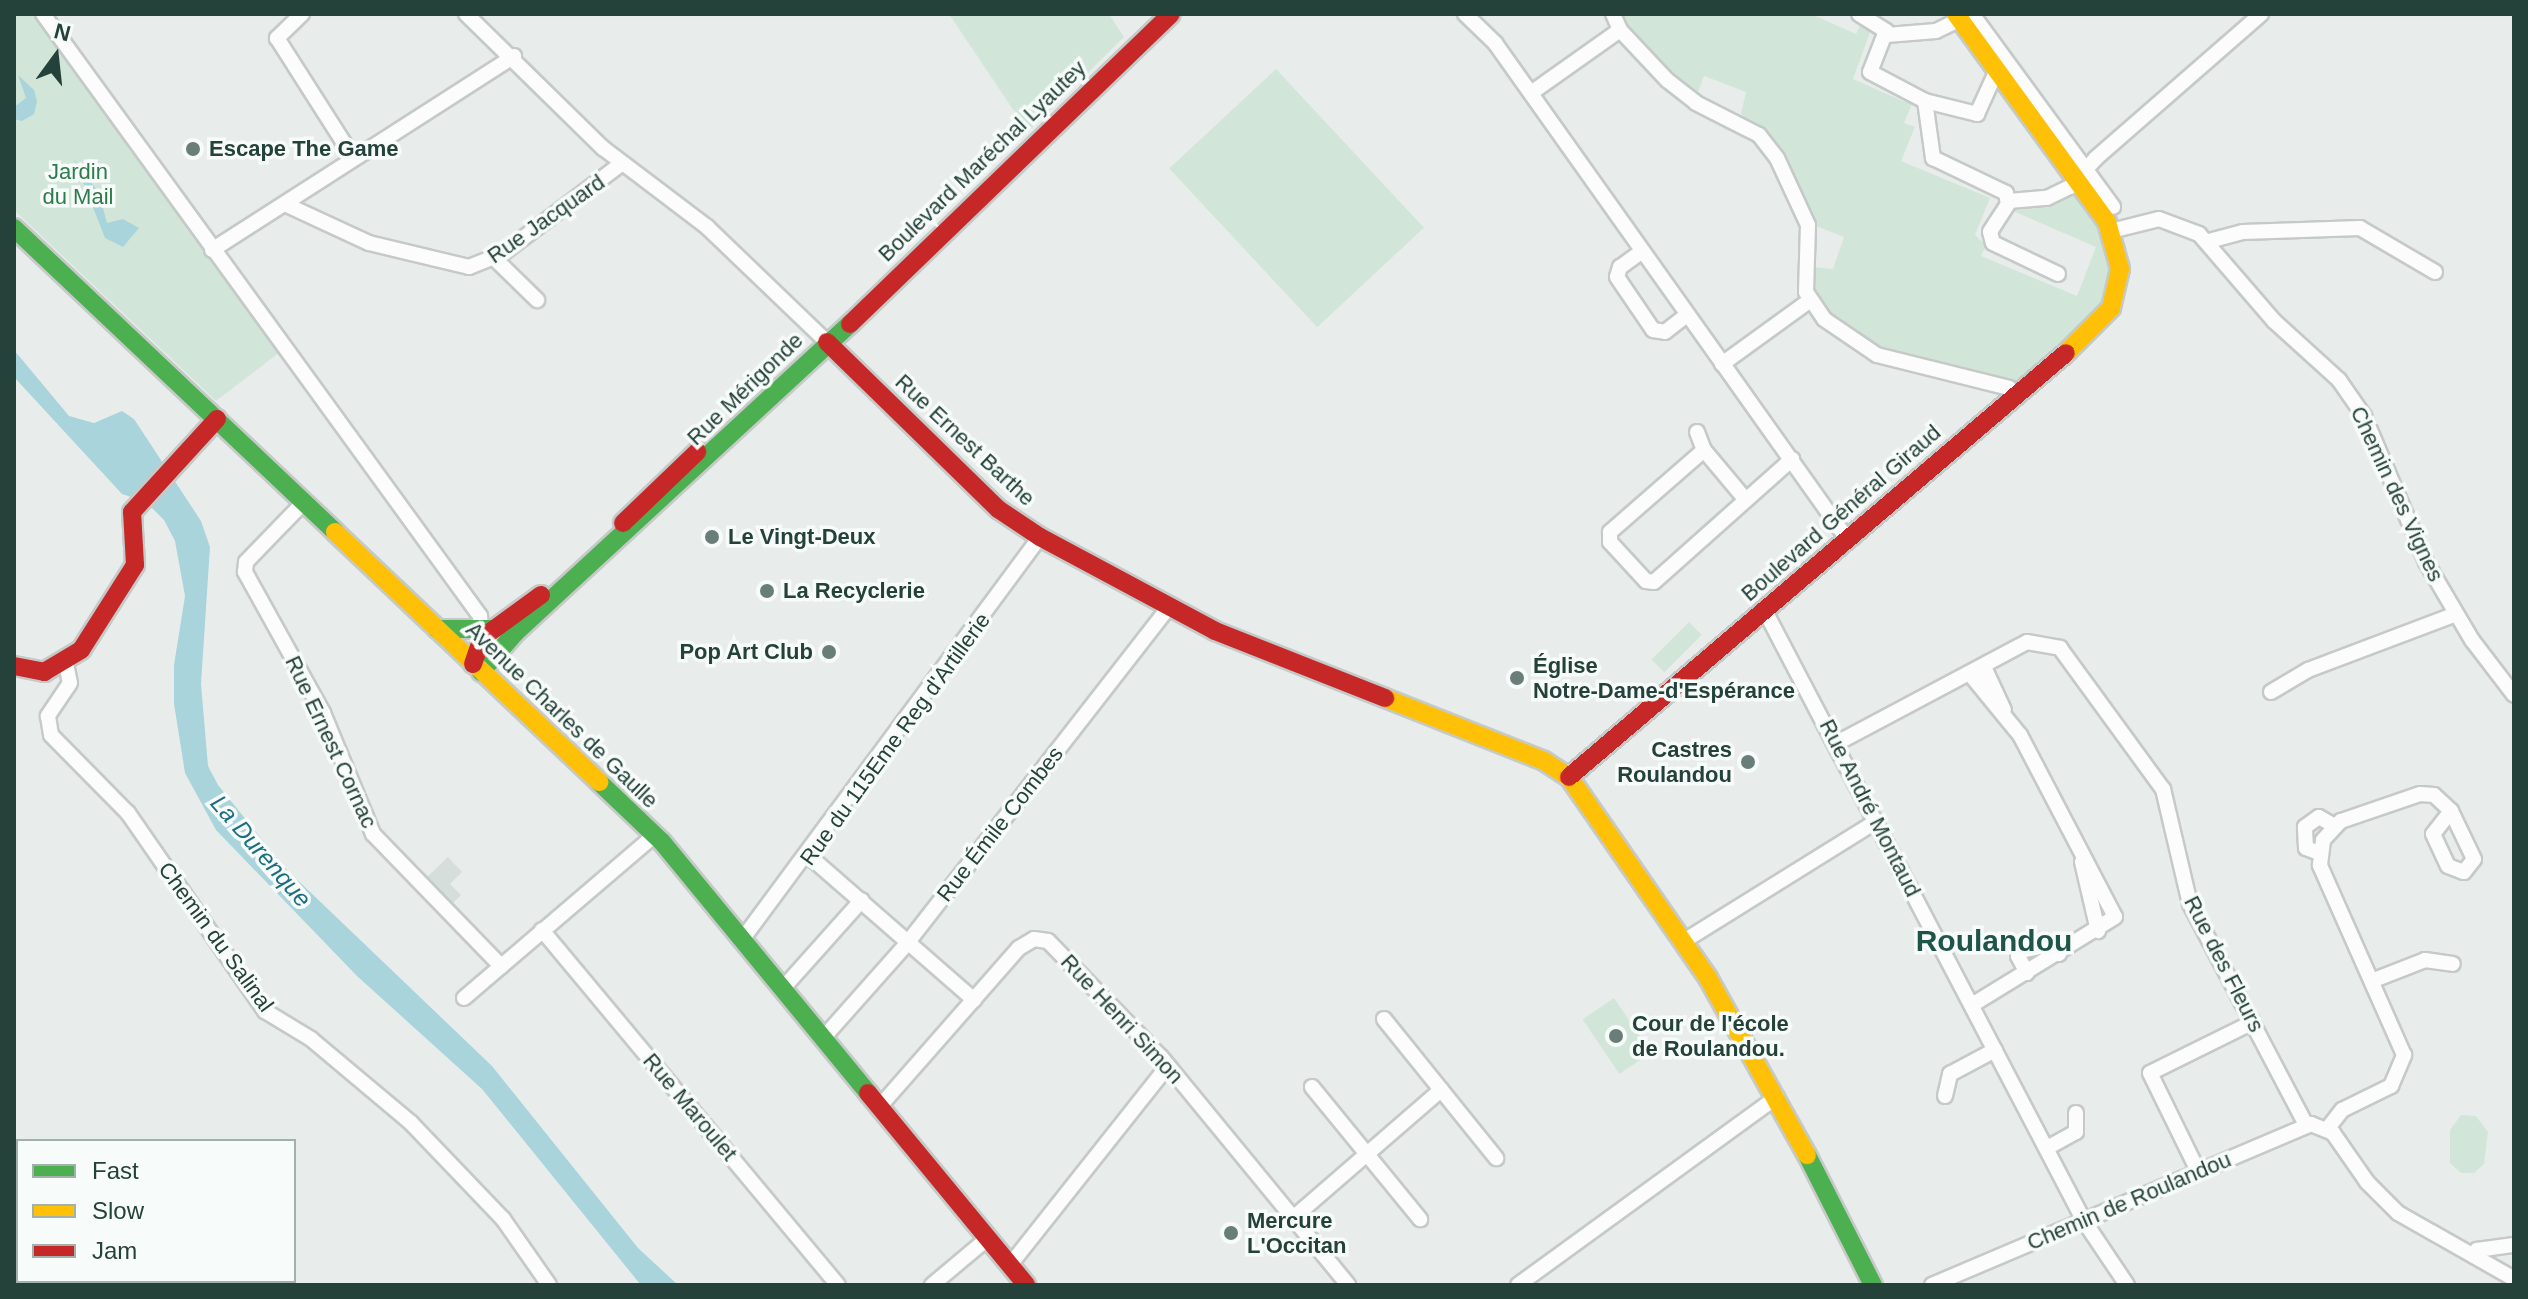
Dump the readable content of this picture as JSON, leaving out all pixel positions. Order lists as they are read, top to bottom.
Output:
{
  "streets": {
    "street": [
      "Boulevard Maréchal Lyautey",
      "Rue Jacquard",
      "Rue Mérigonde",
      "Rue Ernest Barthe",
      "Chemin des Vignes",
      "Boulevard Général Giraud",
      "Avenue Charles de Gaulle",
      "Rue du 115Eme Reg d'Artillerie",
      "Rue Ernest Cornac",
      "Rue André Montaud",
      "Rue Émile Combes",
      "Chemin du Salinal",
      "Rue des Fleurs",
      "Rue Henri Simon",
      "Rue Maroulet",
      "Chemin de Roulandou"
    ]
  },
  "crossings": [
    ["Boulevard Maréchal Lyautey", "Rue Mérigonde"],
    ["Boulevard Maréchal Lyautey", "Rue Ernest Barthe"],
    ["Rue Jacquard", "Rue Ernest Barthe"],
    ["Rue Mérigonde", "Rue Ernest Barthe"],
    ["Rue Mérigonde", "Avenue Charles de Gaulle"],
    ["Rue Ernest Barthe", "Boulevard Général Giraud"],
    ["Rue Ernest Barthe", "Rue du 115Eme Reg d'Artillerie"],
    ["Rue Ernest Barthe", "Rue Émile Combes"],
    ["Chemin des Vignes", "Boulevard Général Giraud"],
    ["Boulevard Général Giraud", "Rue André Montaud"],
    ["Avenue Charles de Gaulle", "Rue du 115Eme Reg d'Artillerie"],
    ["Avenue Charles de Gaulle", "Rue Ernest Cornac"],
    ["Avenue Charles de Gaulle", "Rue Émile Combes"],
    ["Avenue Charles de Gaulle", "Rue Henri Simon"],
    ["Rue André Montaud", "Rue des Fleurs"],
    ["Rue André Montaud", "Chemin de Roulandou"],
    ["Rue des Fleurs", "Chemin de Roulandou"]
  ],
  "districts": ["Roulandou"],
  "water": ["La Durenque"],
  "parks": ["Jardin du Mail"],
  "places": [
    "Escape The Game",
    "Le Vingt-Deux",
    "La Recyclerie",
    "Pop Art Club",
    "Église Notre-Dame-d'Espérance",
    "Castres Roulandou",
    "Cour de l'école de Roulandou.",
    "Mercure L'Occitan"
  ],
  "legend": ["Fast", "Slow", "Jam"],
  "north": "top"
}
